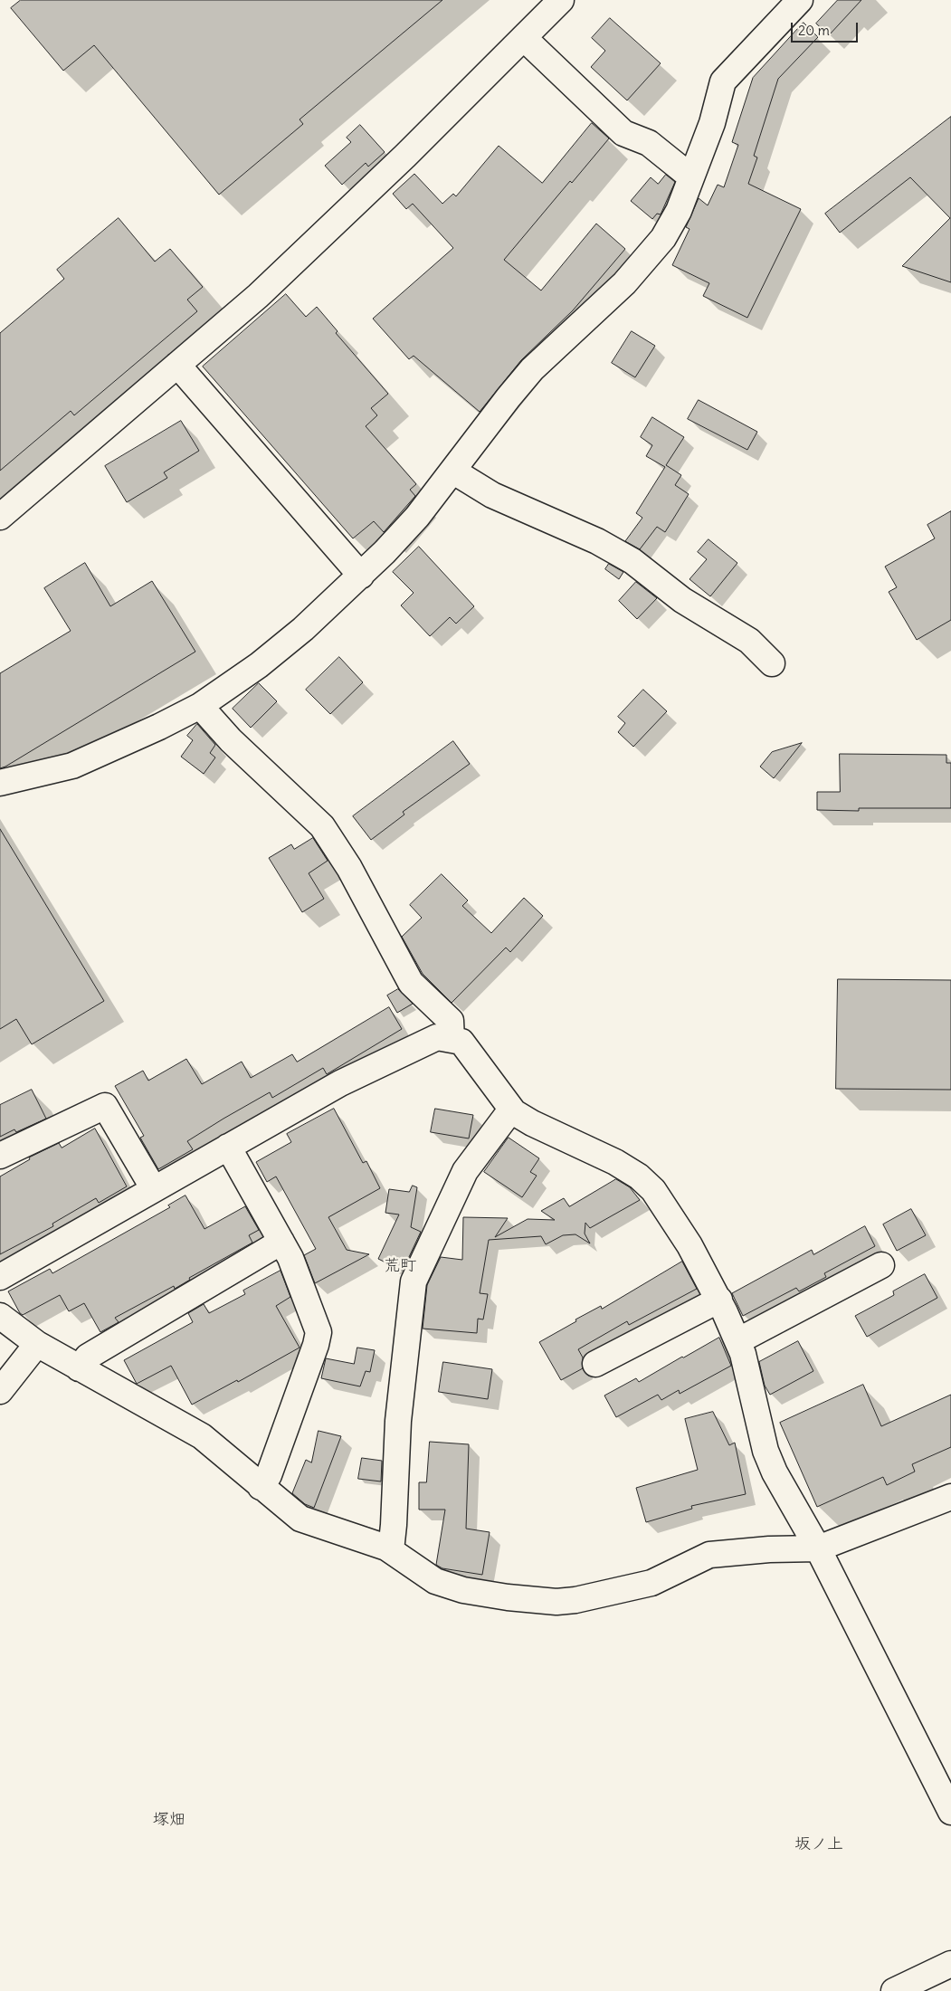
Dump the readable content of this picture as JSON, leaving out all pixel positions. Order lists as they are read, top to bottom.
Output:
{
  "districts": ["荒町", "塚畑", "坂ノ上"],
  "scale_bar": "20 m"
}
